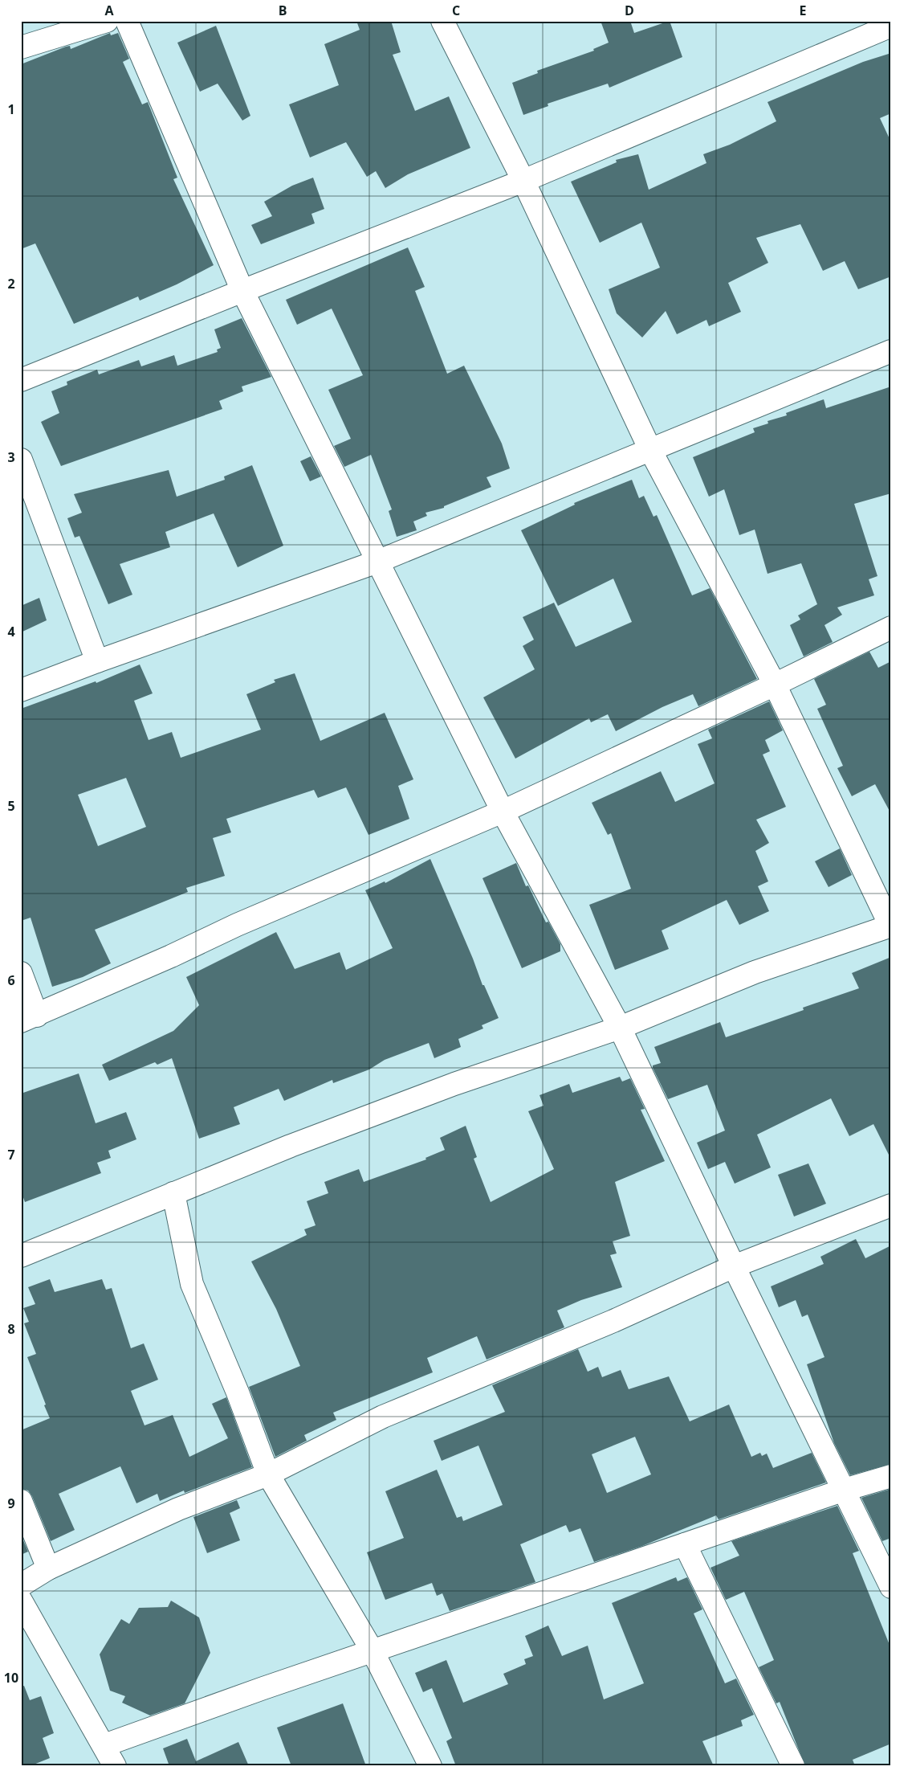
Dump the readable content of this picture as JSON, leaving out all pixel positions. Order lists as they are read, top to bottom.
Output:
{
  "grid": {
    "columns": [
      "A",
      "B",
      "C",
      "D",
      "E"
    ],
    "rows": [
      "1",
      "2",
      "3",
      "4",
      "5",
      "6",
      "7",
      "8",
      "9",
      "10"
    ]
  }
}
